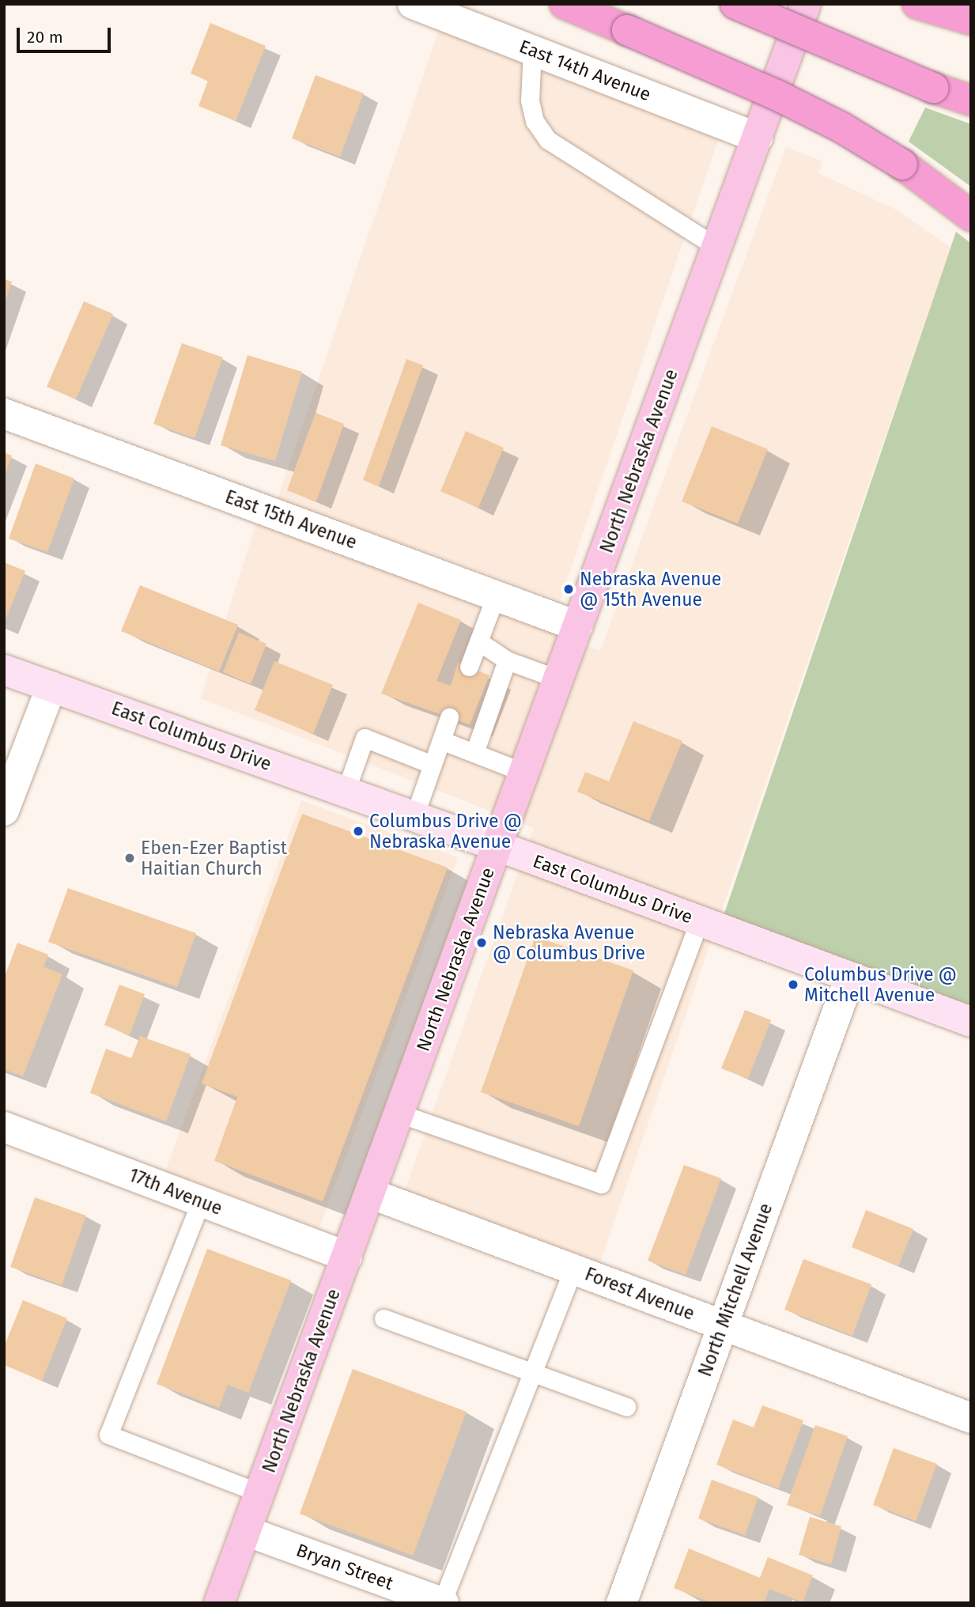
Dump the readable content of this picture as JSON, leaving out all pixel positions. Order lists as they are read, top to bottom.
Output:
{
  "streets": {
    "main road": ["North Nebraska Avenue", "East Columbus Drive"],
    "street": [
      "East 14th Avenue",
      "East 15th Avenue",
      "17th Avenue",
      "North Mitchell Avenue",
      "Forest Avenue",
      "Bryan Street"
    ]
  },
  "crossings": [
    ["East 14th Avenue", "North Nebraska Avenue"],
    ["North Nebraska Avenue", "East 15th Avenue"],
    ["North Nebraska Avenue", "East Columbus Drive"],
    ["North Nebraska Avenue", "17th Avenue"],
    ["North Nebraska Avenue", "Forest Avenue"],
    ["North Nebraska Avenue", "Bryan Street"],
    ["East Columbus Drive", "North Mitchell Avenue"],
    ["North Mitchell Avenue", "Forest Avenue"]
  ],
  "places": [
    "Nebraska Avenue @ 15th Avenue",
    "Columbus Drive @ Nebraska Avenue",
    "Eben-Ezer Baptist Haitian Church",
    "Nebraska Avenue @ Columbus Drive",
    "Columbus Drive @ Mitchell Avenue"
  ],
  "scale_bar": "20 m"
}
